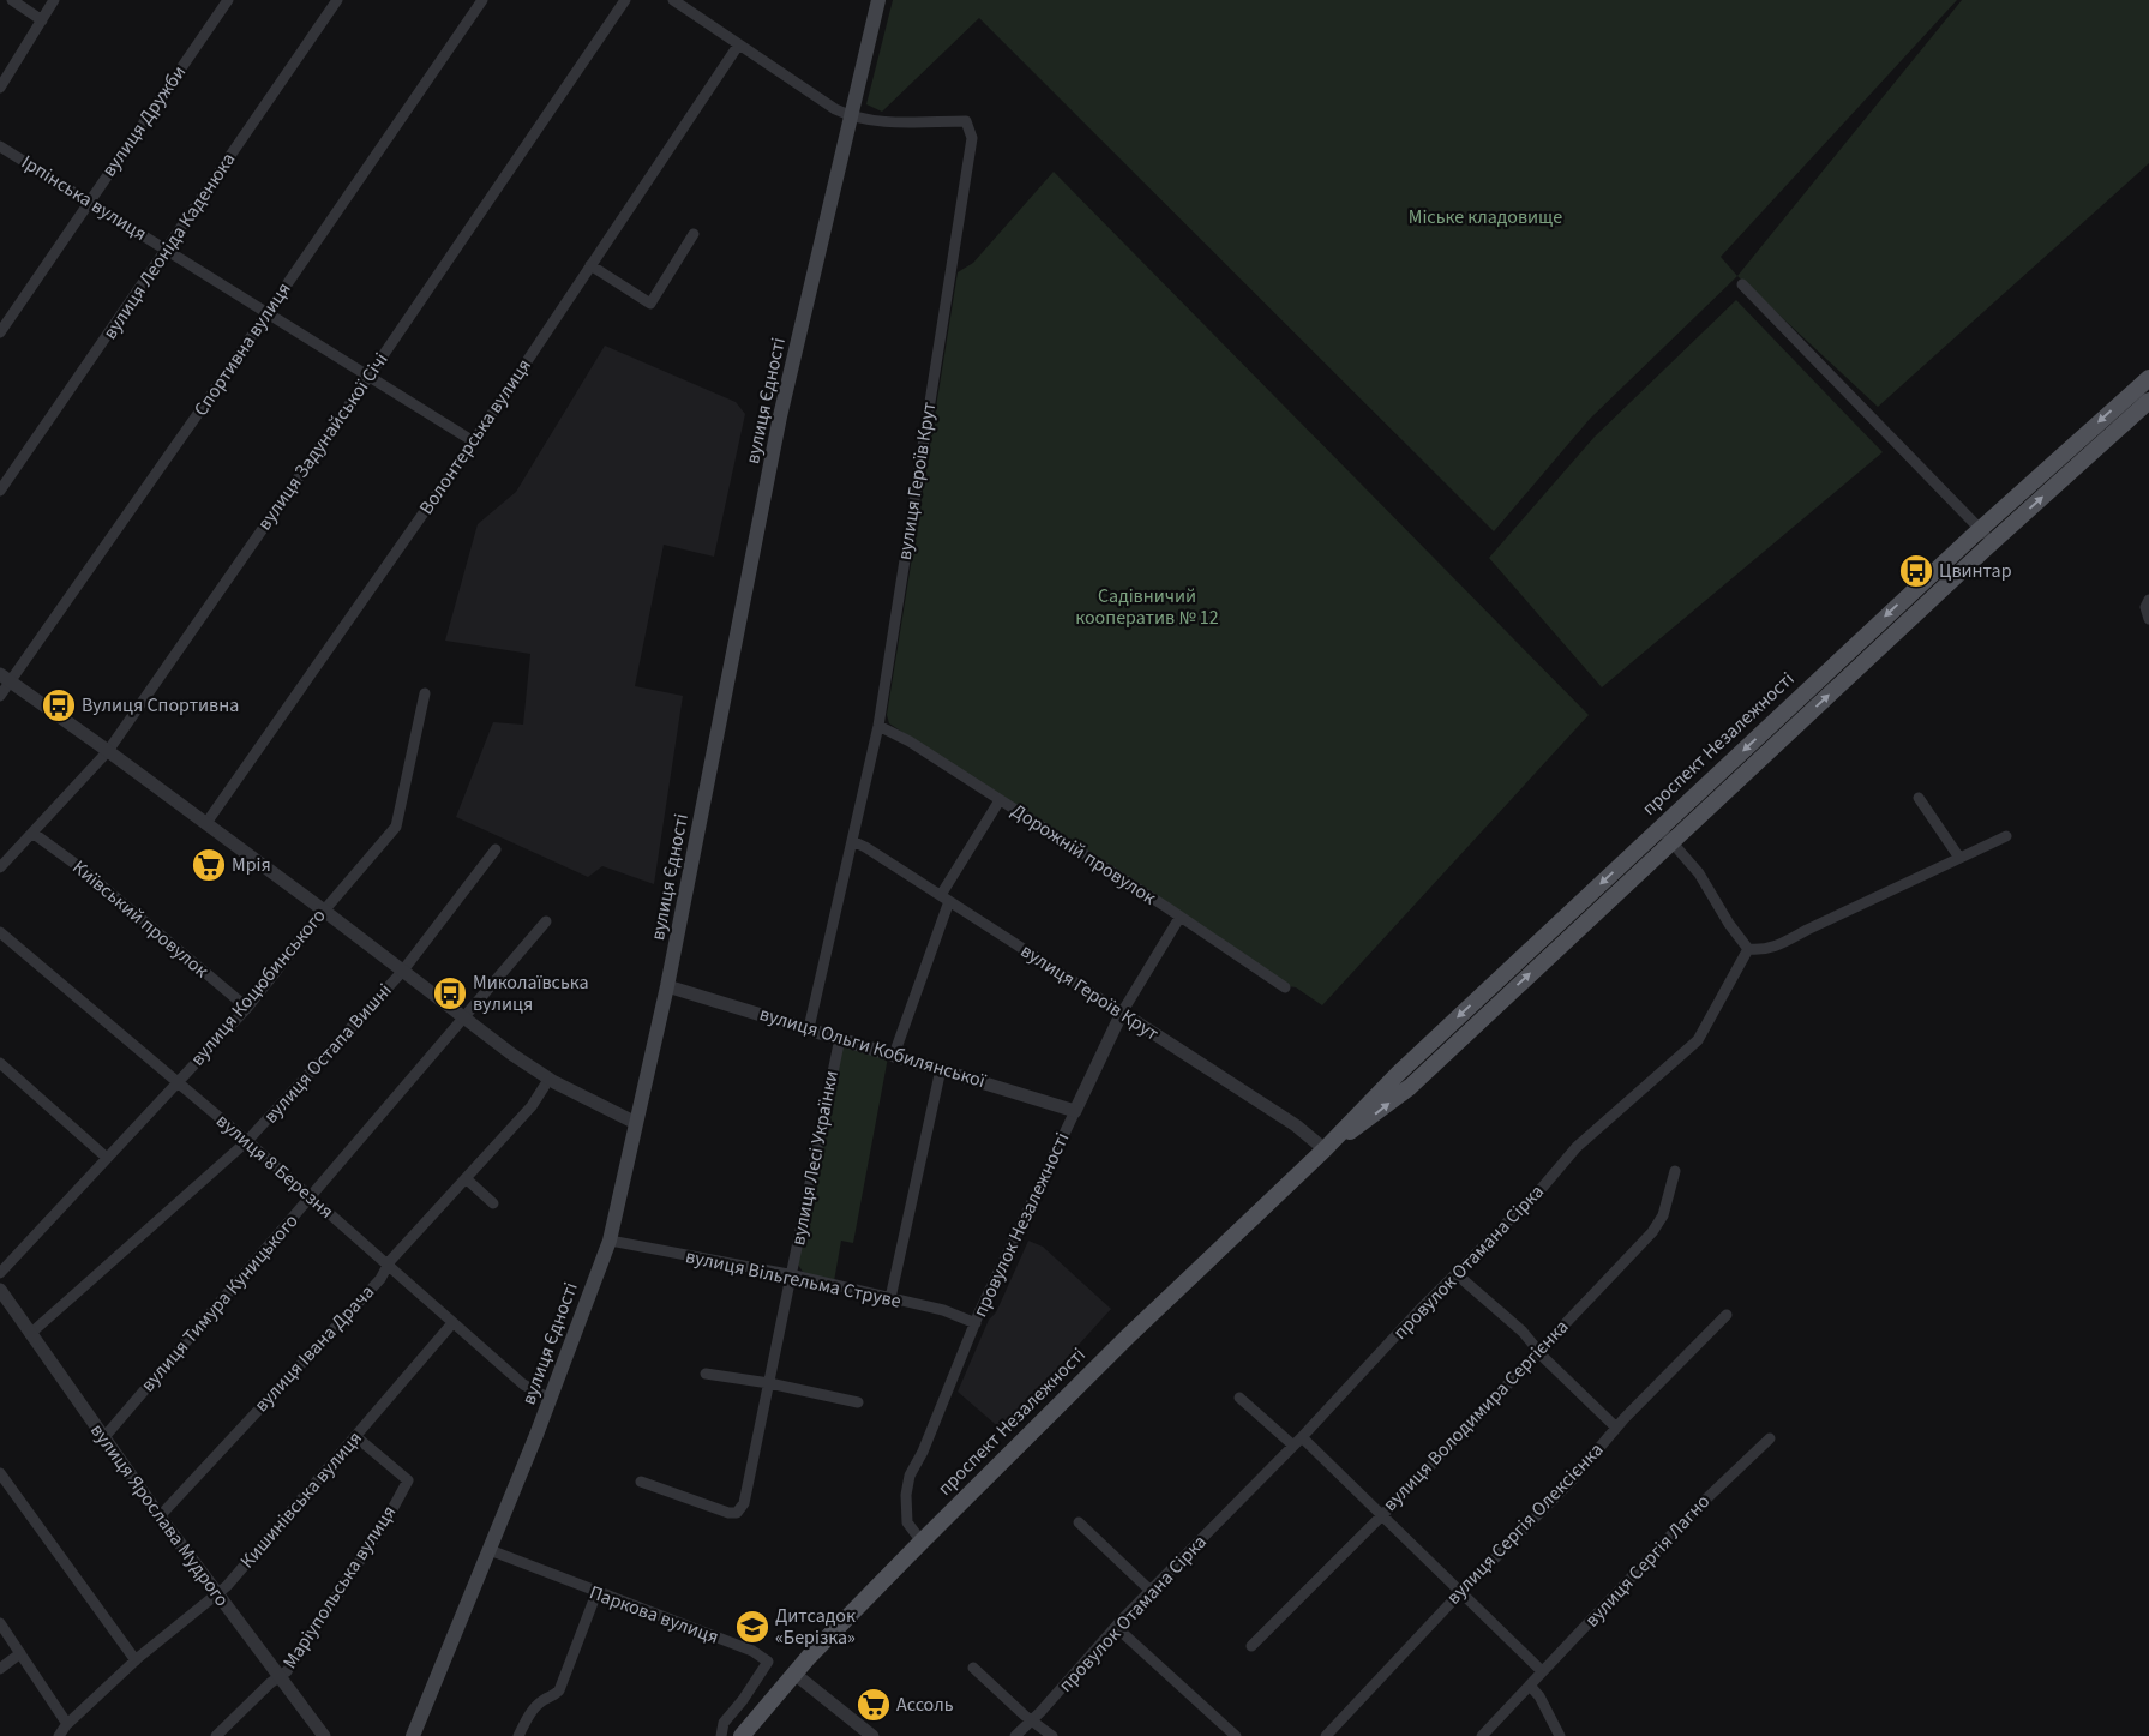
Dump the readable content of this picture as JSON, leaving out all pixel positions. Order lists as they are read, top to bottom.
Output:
{
  "streets": {
    "main road": ["вулиця Єдності", "проспект Незалежності"],
    "street": [
      "вулиця Дружби",
      "Ірпінська вулиця",
      "вулиця Леоніда Каденюка",
      "Спортивна вулиця",
      "Волонтерська вулиця",
      "вулиця Задунайської Січі",
      "вулиця Героїв Крут",
      "Дорожній провулок",
      "Київський провулок",
      "вулиця Коцюбинського",
      "вулиця Ольги Кобилянської",
      "вулиця Остапа Вишні",
      "вулиця Лесі Українки",
      "вулиця 8 Березня",
      "провулок Незалежності",
      "провулок Отамана Сірка",
      "вулиця Вільгельма Струве",
      "вулиця Тимура Куницького",
      "вулиця Івана Драча",
      "вулиця Володимира Сергієнка",
      "Кишинівська вулиця",
      "вулиця Ярослава Мудрого",
      "вулиця Сергія Олексієнка",
      "вулиця Сергія Лагно",
      "Маріупольська вулиця",
      "Паркова вулиця"
    ]
  },
  "crossings": [
    ["вулиця Дружби", "Ірпінська вулиця"],
    ["Ірпінська вулиця", "вулиця Леоніда Каденюка"],
    ["Ірпінська вулиця", "Спортивна вулиця"],
    ["Ірпінська вулиця", "Волонтерська вулиця"],
    ["Ірпінська вулиця", "вулиця Задунайської Січі"],
    ["вулиця Єдності", "вулиця Героїв Крут"],
    ["вулиця Єдності", "вулиця Ольги Кобилянської"],
    ["вулиця Єдності", "вулиця 8 Березня"],
    ["вулиця Єдності", "вулиця Вільгельма Струве"],
    ["вулиця Єдності", "Паркова вулиця"],
    ["вулиця Задунайської Січі", "Київський провулок"],
    ["вулиця Героїв Крут", "проспект Незалежності"],
    ["вулиця Героїв Крут", "Дорожній провулок"],
    ["вулиця Героїв Крут", "вулиця Ольги Кобилянської"],
    ["вулиця Героїв Крут", "провулок Незалежності"],
    ["проспект Незалежності", "провулок Незалежності"],
    ["Дорожній провулок", "провулок Незалежності"],
    ["Київський провулок", "вулиця Коцюбинського"],
    ["вулиця Коцюбинського", "вулиця 8 Березня"],
    ["вулиця Ольги Кобилянської", "вулиця Лесі Українки"],
    ["вулиця Ольги Кобилянської", "провулок Незалежності"],
    ["вулиця Остапа Вишні", "вулиця 8 Березня"],
    ["вулиця Остапа Вишні", "вулиця Ярослава Мудрого"],
    ["вулиця Лесі Українки", "вулиця Вільгельма Струве"],
    ["вулиця 8 Березня", "вулиця Тимура Куницького"],
    ["вулиця 8 Березня", "вулиця Івана Драча"],
    ["вулиця 8 Березня", "Кишинівська вулиця"],
    ["провулок Незалежності", "вулиця Вільгельма Струве"],
    ["вулиця Тимура Куницького", "вулиця Ярослава Мудрого"],
    ["вулиця Івана Драча", "вулиця Ярослава Мудрого"],
    ["Кишинівська вулиця", "вулиця Ярослава Мудрого"],
    ["Кишинівська вулиця", "Маріупольська вулиця"],
    ["вулиця Ярослава Мудрого", "Маріупольська вулиця"]
  ],
  "parks": ["Міське кладовище", "Садівничий кооператив № 12"],
  "places": {
    "bus stop": ["Цвинтар", "Вулиця Спортивна", "Миколаївська вулиця"],
    "supermarket": ["Мрія", "Ассоль"],
    "school or university": ["Дитсадок «Берізка»"]
  }
}
